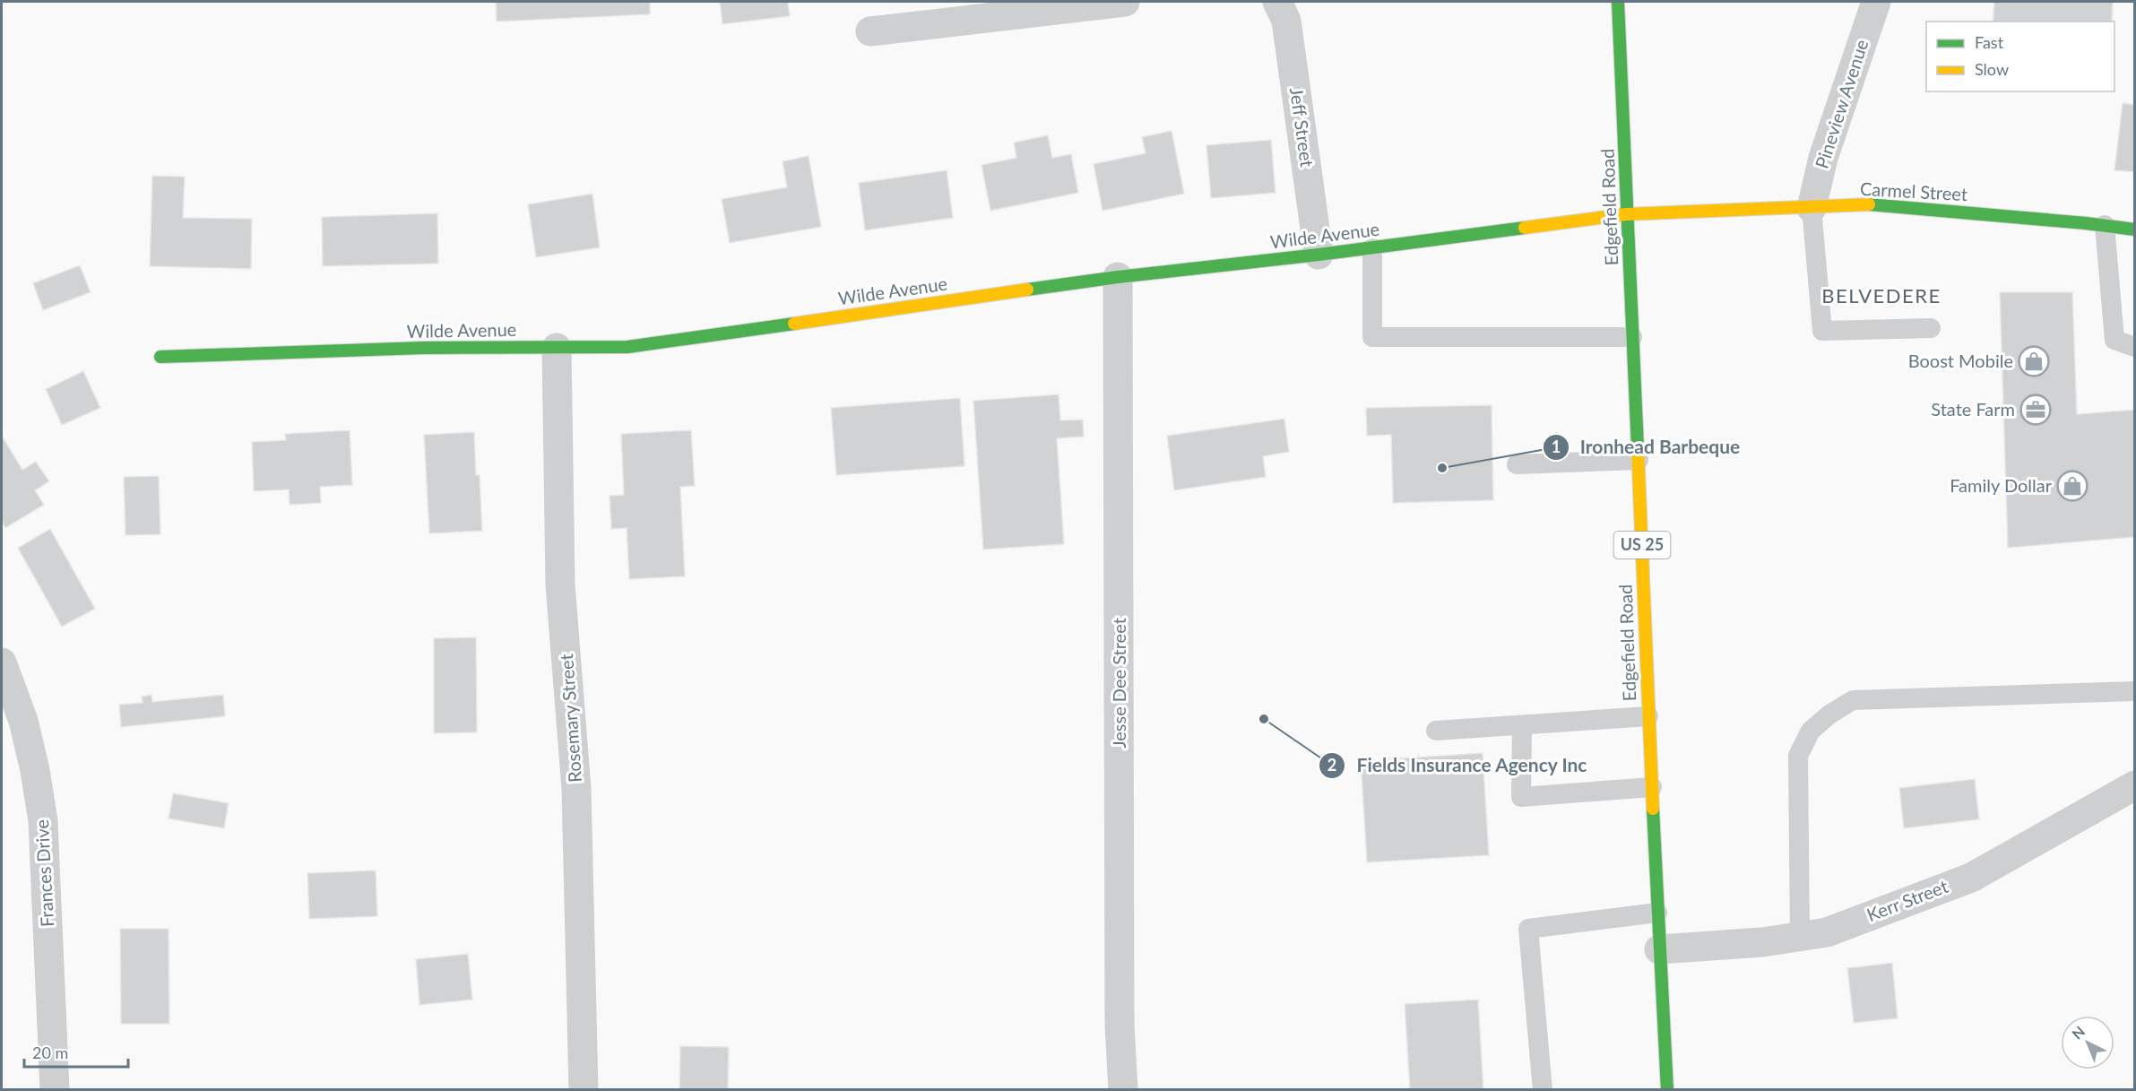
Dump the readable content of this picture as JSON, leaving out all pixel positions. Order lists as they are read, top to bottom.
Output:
{
  "streets": {
    "street": [
      "Pineview Avenue",
      "Jeff Street",
      "Carmel Street",
      "Edgefield Road",
      "Wilde Avenue",
      "US 25",
      "Jesse Dee Street",
      "Rosemary Street",
      "Frances Drive",
      "Kerr Street"
    ]
  },
  "crossings": [
    ["Pineview Avenue", "Carmel Street"],
    ["Jeff Street", "Wilde Avenue"],
    ["Carmel Street", "Edgefield Road"],
    ["Carmel Street", "Wilde Avenue"],
    ["Edgefield Road", "Wilde Avenue"],
    ["Edgefield Road", "Kerr Street"],
    ["Wilde Avenue", "Jesse Dee Street"],
    ["Wilde Avenue", "Rosemary Street"]
  ],
  "districts": ["BELVEDERE"],
  "places": {
    "shop": ["Boost Mobile", "Family Dollar"],
    "office": ["State Farm"],
    "other": ["Ironhead Barbeque", "Fields Insurance Agency Inc"]
  },
  "legend": ["Fast", "Slow"],
  "scale_bar": "20 m",
  "north": "top left"
}
